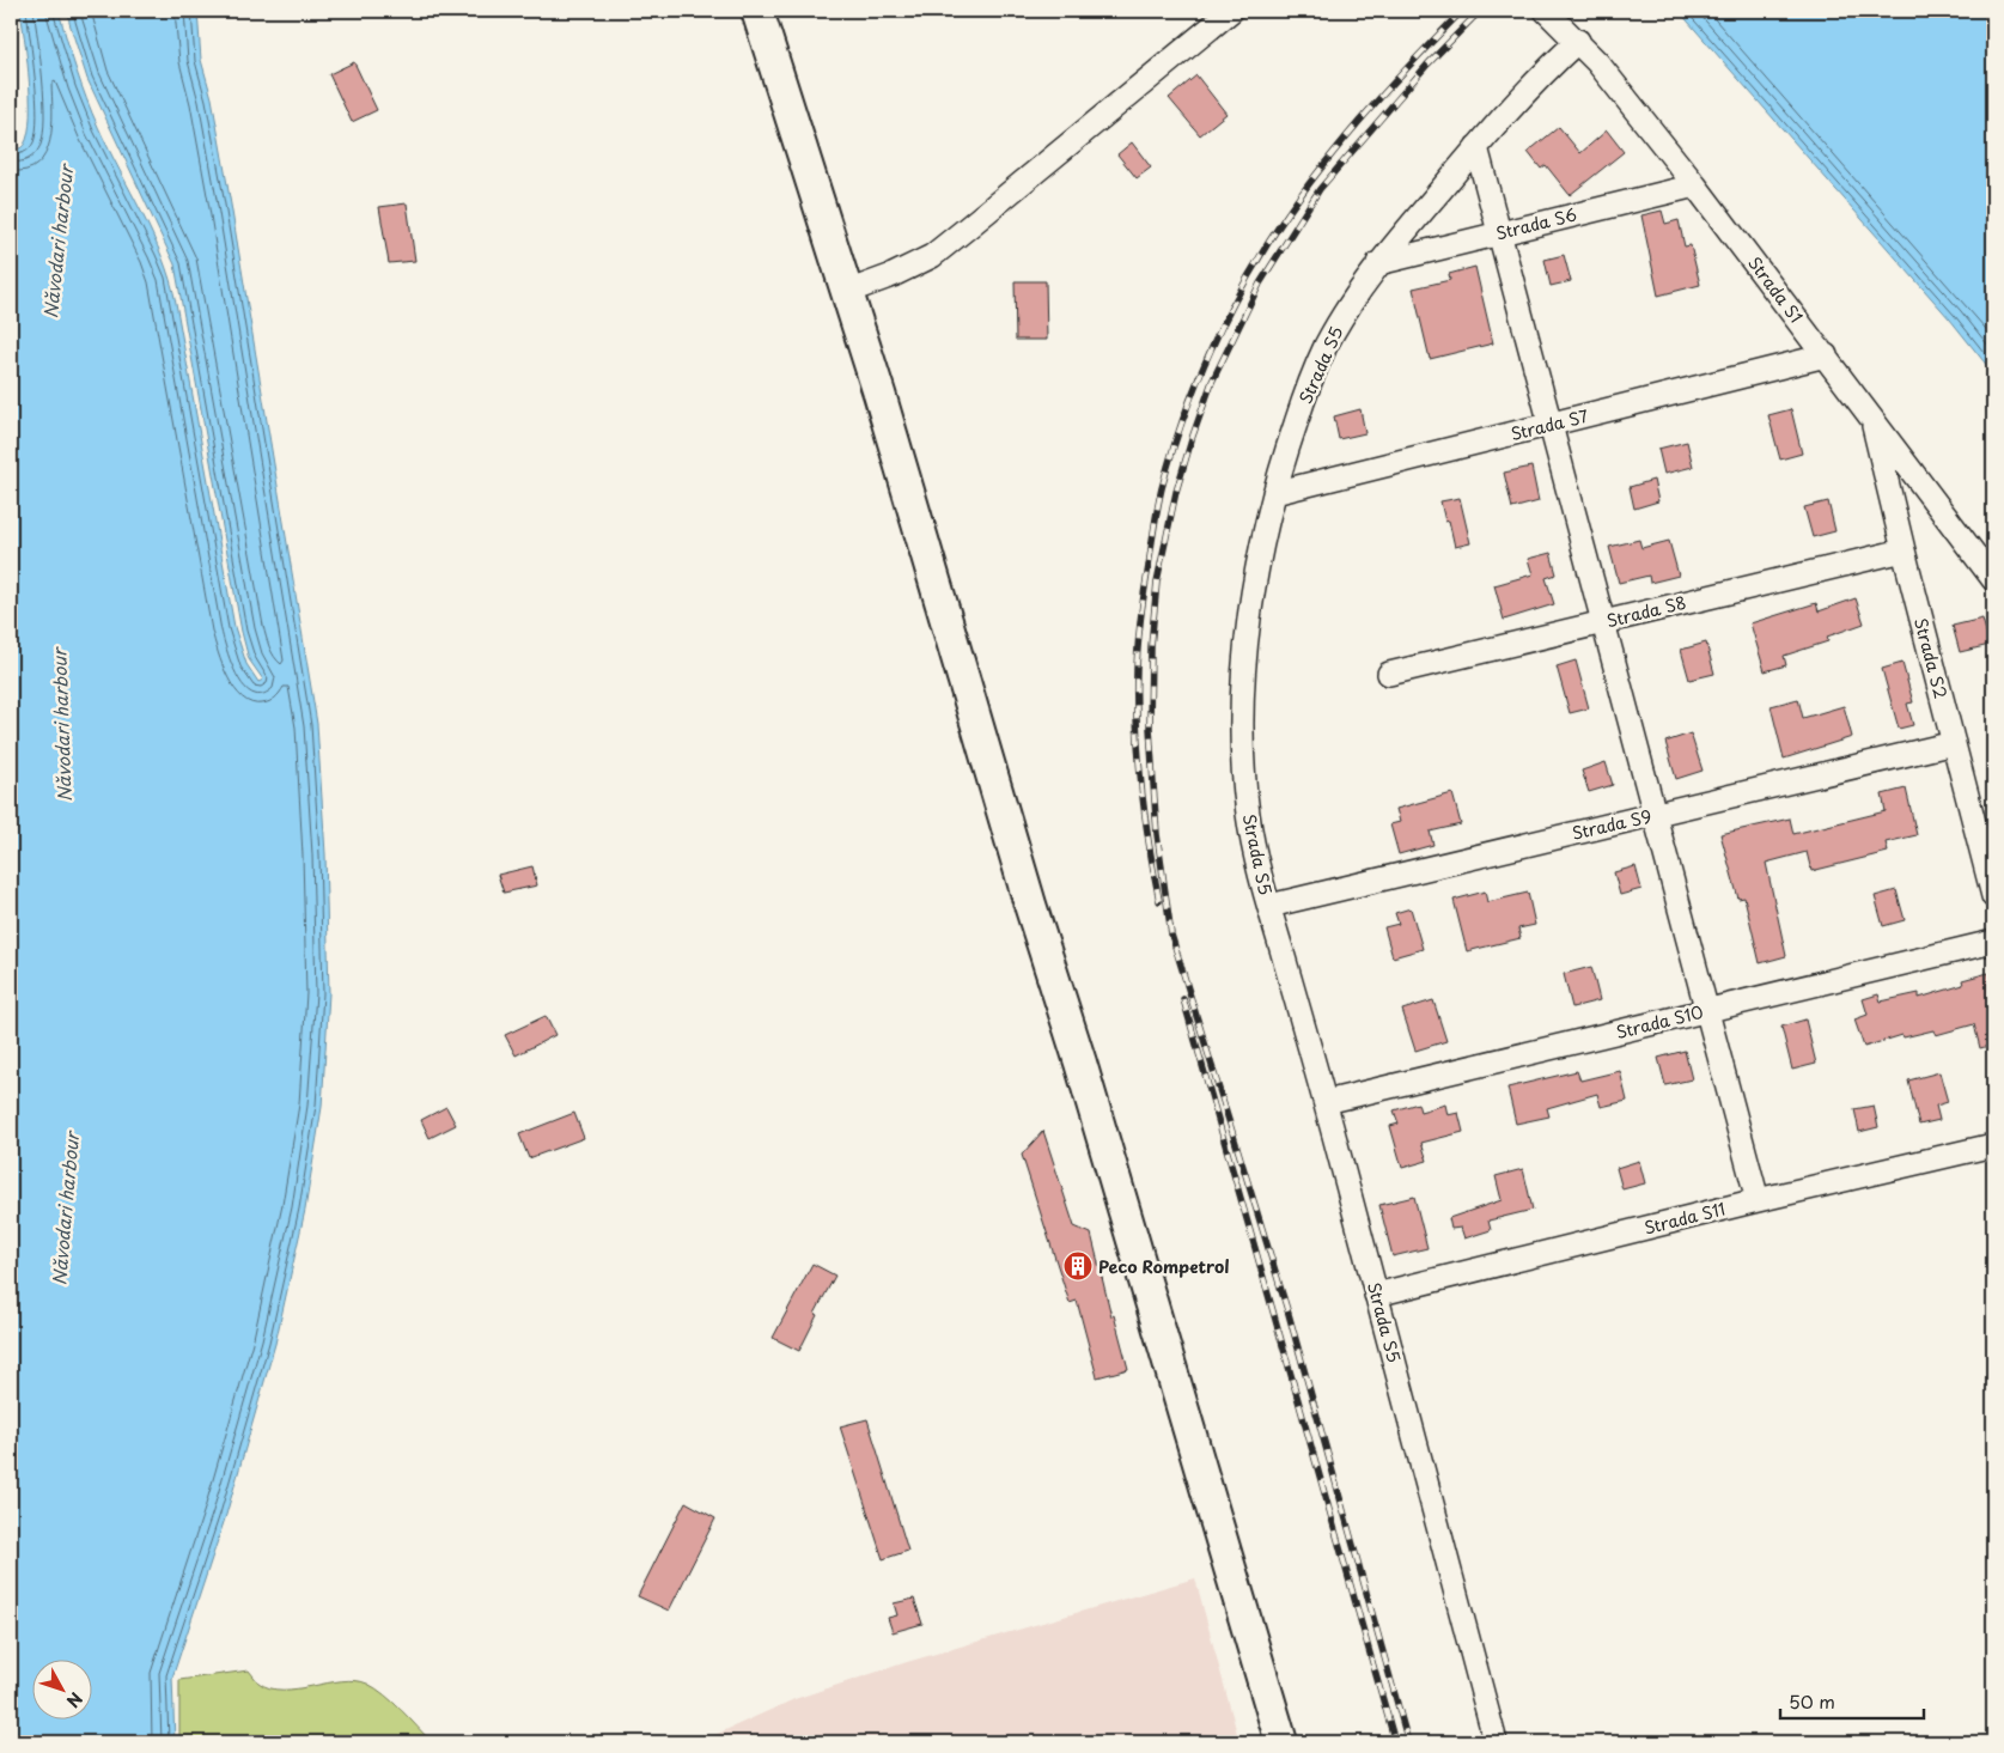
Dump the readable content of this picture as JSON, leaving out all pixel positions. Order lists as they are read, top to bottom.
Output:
{
  "streets": {
    "street": [
      "Strada S6",
      "Strada S1",
      "Strada S5",
      "Strada S7",
      "Strada S8",
      "Strada S2",
      "Strada S9",
      "Strada S10",
      "Strada S11"
    ]
  },
  "crossings": [
    ["Strada S6", "Strada S1"],
    ["Strada S6", "Strada S5"],
    ["Strada S1", "Strada S5"],
    ["Strada S1", "Strada S7"],
    ["Strada S1", "Strada S2"],
    ["Strada S5", "Strada S7"],
    ["Strada S5", "Strada S9"],
    ["Strada S5", "Strada S10"],
    ["Strada S5", "Strada S11"],
    ["Strada S8", "Strada S2"],
    ["Strada S2", "Strada S9"]
  ],
  "water": ["Năvodari harbour"],
  "places": {
    "building": ["Peco Rompetrol"]
  },
  "scale_bar": "50 m",
  "north": "bottom right"
}
